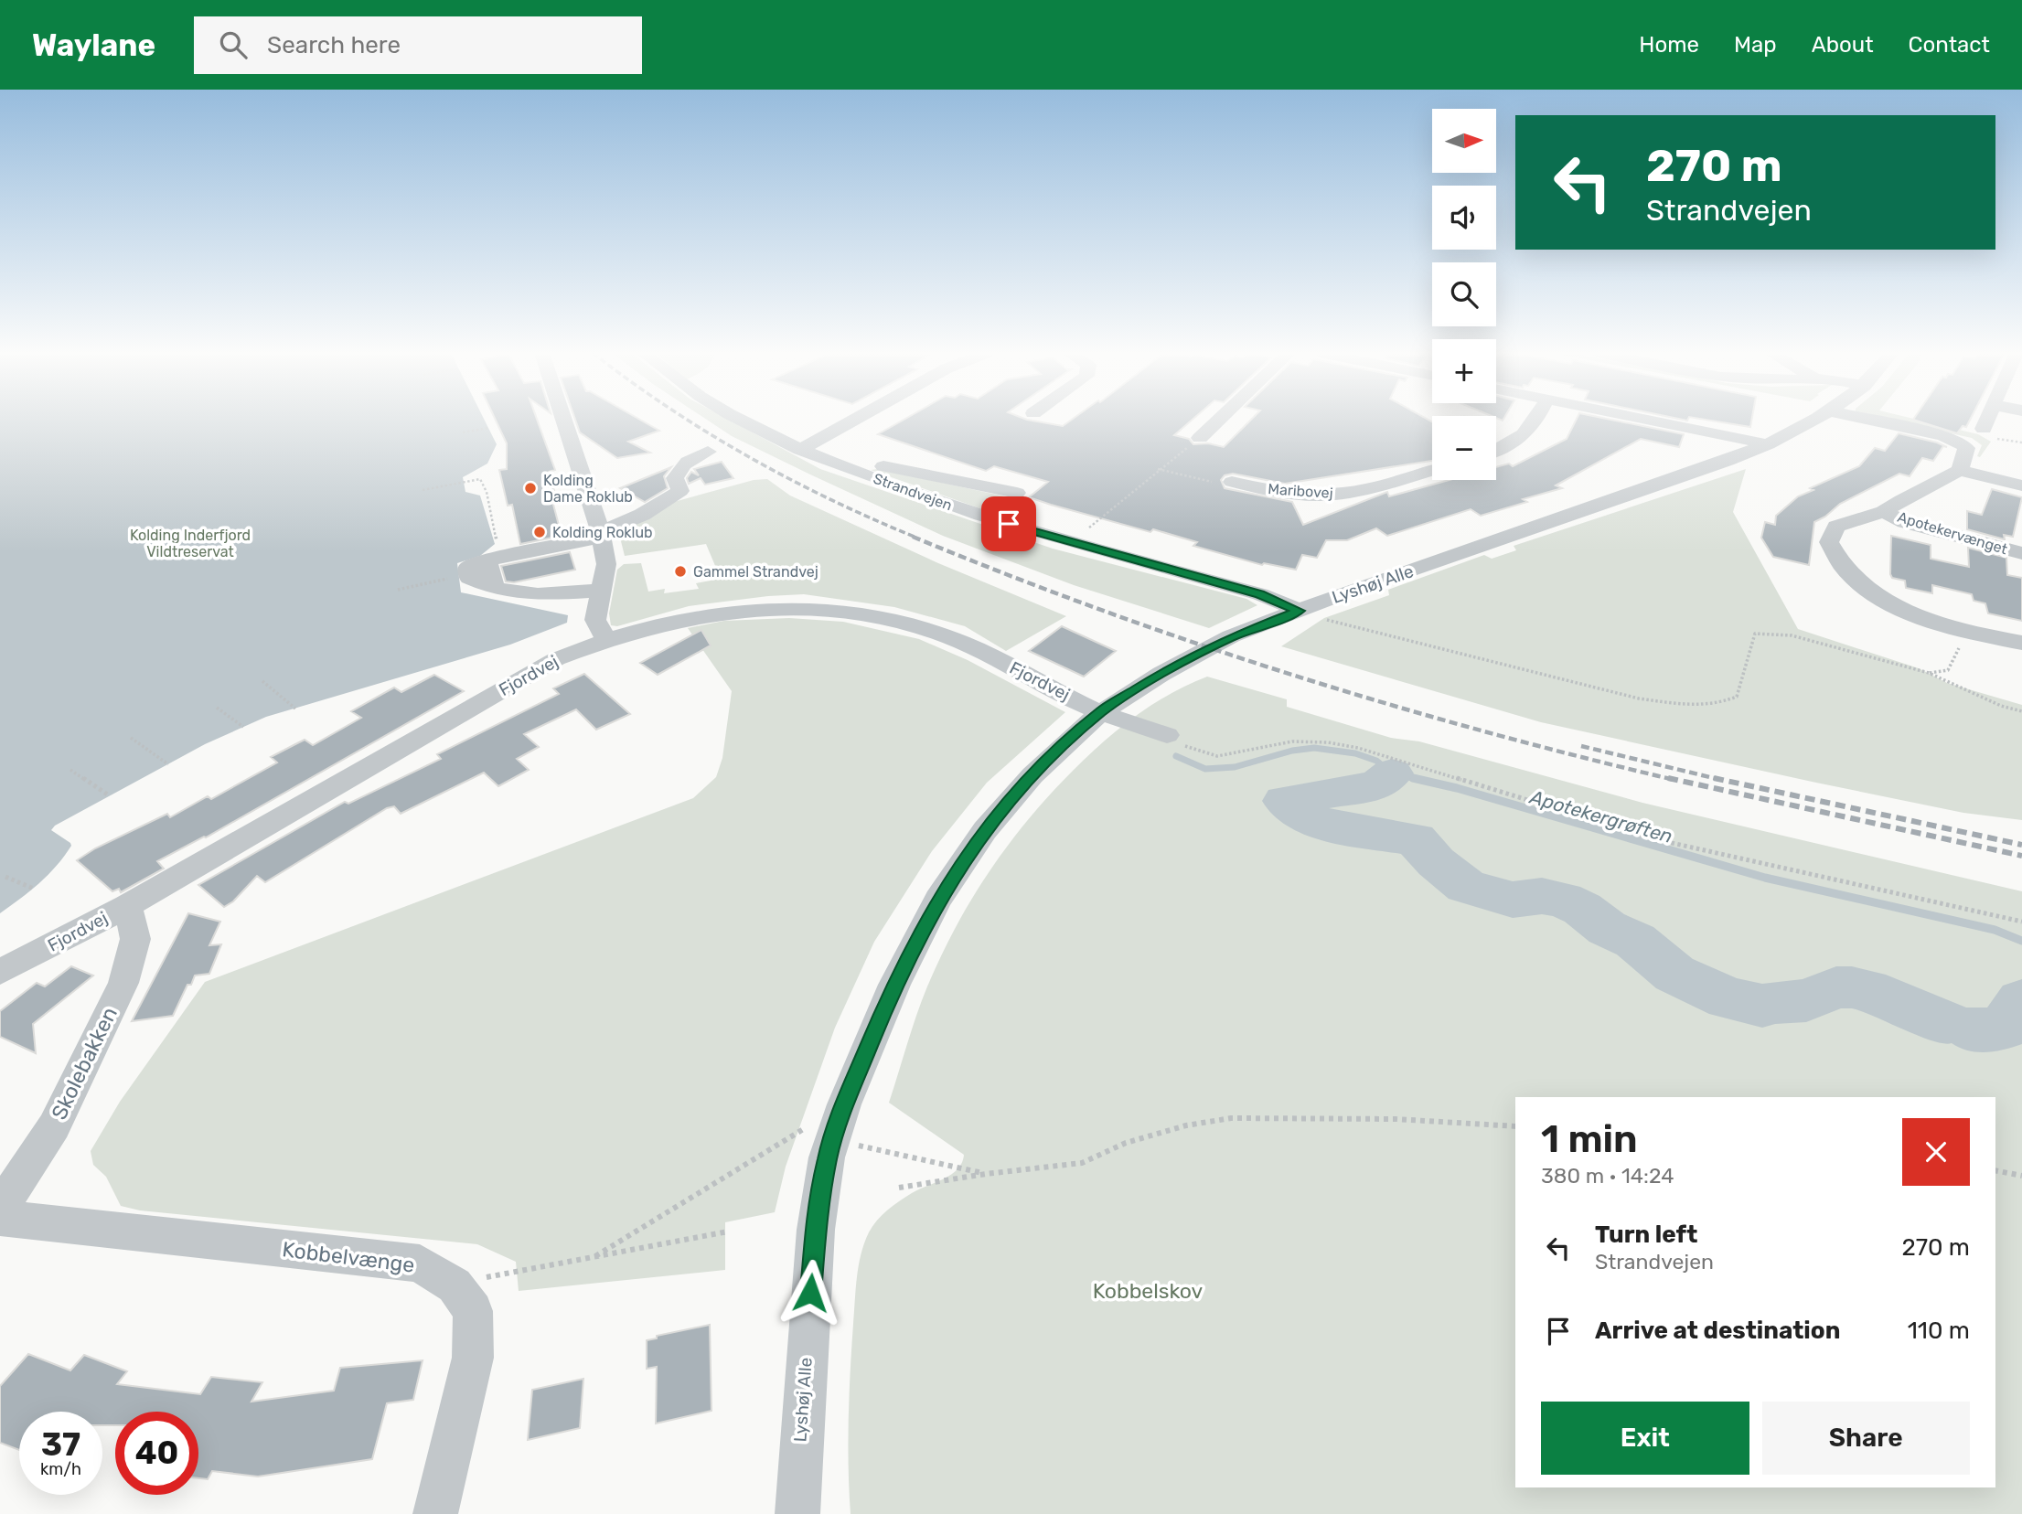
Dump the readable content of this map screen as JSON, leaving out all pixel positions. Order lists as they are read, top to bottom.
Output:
{
  "streets": {
    "street": [
      "Maribovej",
      "Strandvejen",
      "Apotekervænget",
      "Lyshøj Alle",
      "Fjordvej",
      "Skolebakken",
      "Kobbelvænge"
    ]
  },
  "crossings": [
    ["Strandvejen", "Lyshøj Alle"],
    ["Lyshøj Alle", "Fjordvej"],
    ["Fjordvej", "Skolebakken"]
  ],
  "water": ["Apotekergrøften"],
  "parks": ["Kolding Inderfjord Vildtreservat", "Kobbelskov"],
  "places": ["Kolding Dame Roklub", "Kolding Roklub", "Gammel Strandvej"],
  "north": "right",
  "page": {
    "header": "Waylane",
    "search": "Search here",
    "nav": [
      "Home",
      "Map",
      "About",
      "Contact"
    ],
    "map_buttons": ["+", "−"],
    "turn": ["270 m", "Strandvejen"],
    "heading": ["1 min", "380 m · 14:24"],
    "list": [
      {
        "name": "Turn left",
        "note": "Strandvejen",
        "value": "270 m"
      },
      {
        "name": "Arrive at destination",
        "value": "110 m"
      }
    ],
    "buttons": ["Exit", "Share"],
    "speed": "37 km/h",
    "limit": "40"
  }
}
